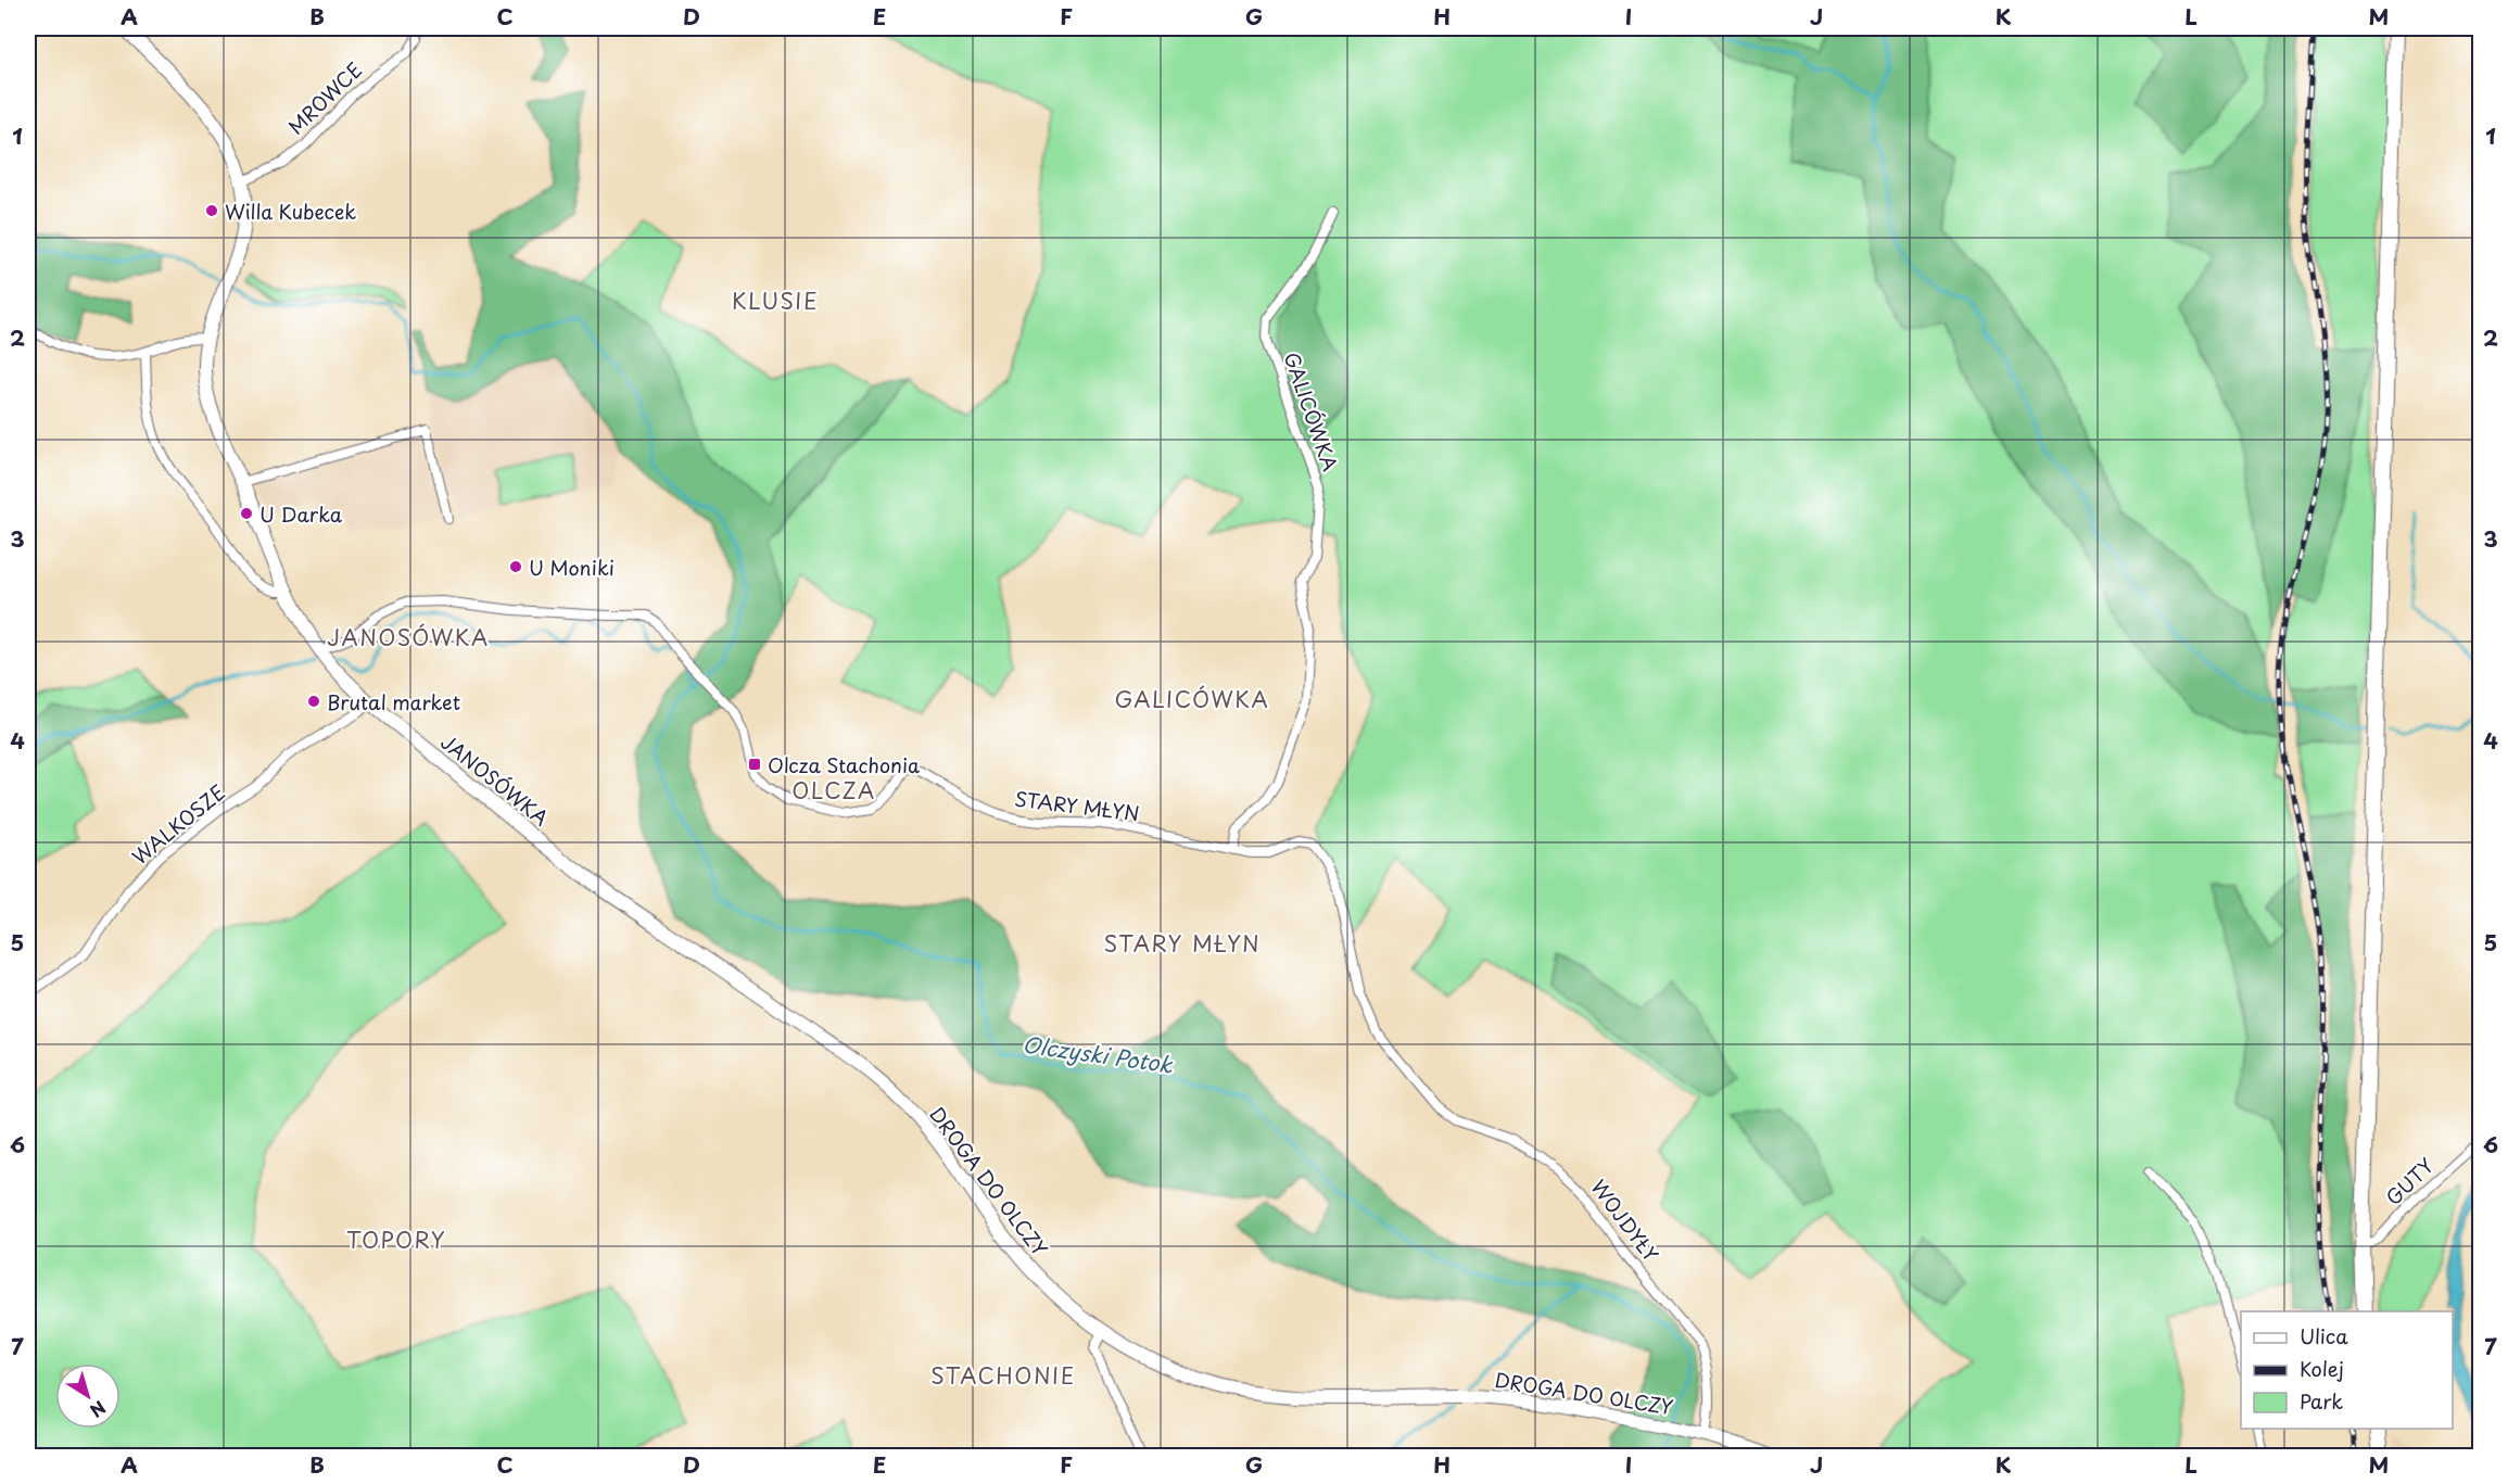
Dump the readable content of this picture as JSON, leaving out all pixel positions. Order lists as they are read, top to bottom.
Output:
{
  "streets": {
    "street": [
      "MROWCE",
      "GALICÓWKA",
      "JANOSÓWKA",
      "STARY MŁYN",
      "WALKOSZE",
      "DROGA DO OLCZY",
      "GUTY",
      "WOJDYŁY"
    ]
  },
  "crossings": [
    ["GALICÓWKA", "STARY MŁYN"],
    ["JANOSÓWKA", "STARY MŁYN"],
    ["JANOSÓWKA", "WALKOSZE"],
    ["JANOSÓWKA", "DROGA DO OLCZY"],
    ["STARY MŁYN", "WOJDYŁY"],
    ["DROGA DO OLCZY", "WOJDYŁY"]
  ],
  "districts": [
    "KLUSIE",
    "JANOSÓWKA",
    "GALICÓWKA",
    "OLCZA",
    "STARY MŁYN",
    "TOPORY",
    "STACHONIE"
  ],
  "water": ["Olczyski Potok"],
  "places": {
    "other": [
      "Willa Kubecek",
      "U Darka",
      "U Moniki",
      "Brutal market"
    ],
    "transit": ["Olcza Stachonia"]
  },
  "legend": ["Ulica", "Kolej", "Park"],
  "north": "bottom right",
  "grid": {
    "columns": [
      "A",
      "B",
      "C",
      "D",
      "E",
      "F",
      "G",
      "H",
      "I",
      "J",
      "K",
      "L",
      "M"
    ],
    "rows": [
      "1",
      "2",
      "3",
      "4",
      "5",
      "6",
      "7"
    ]
  }
}
